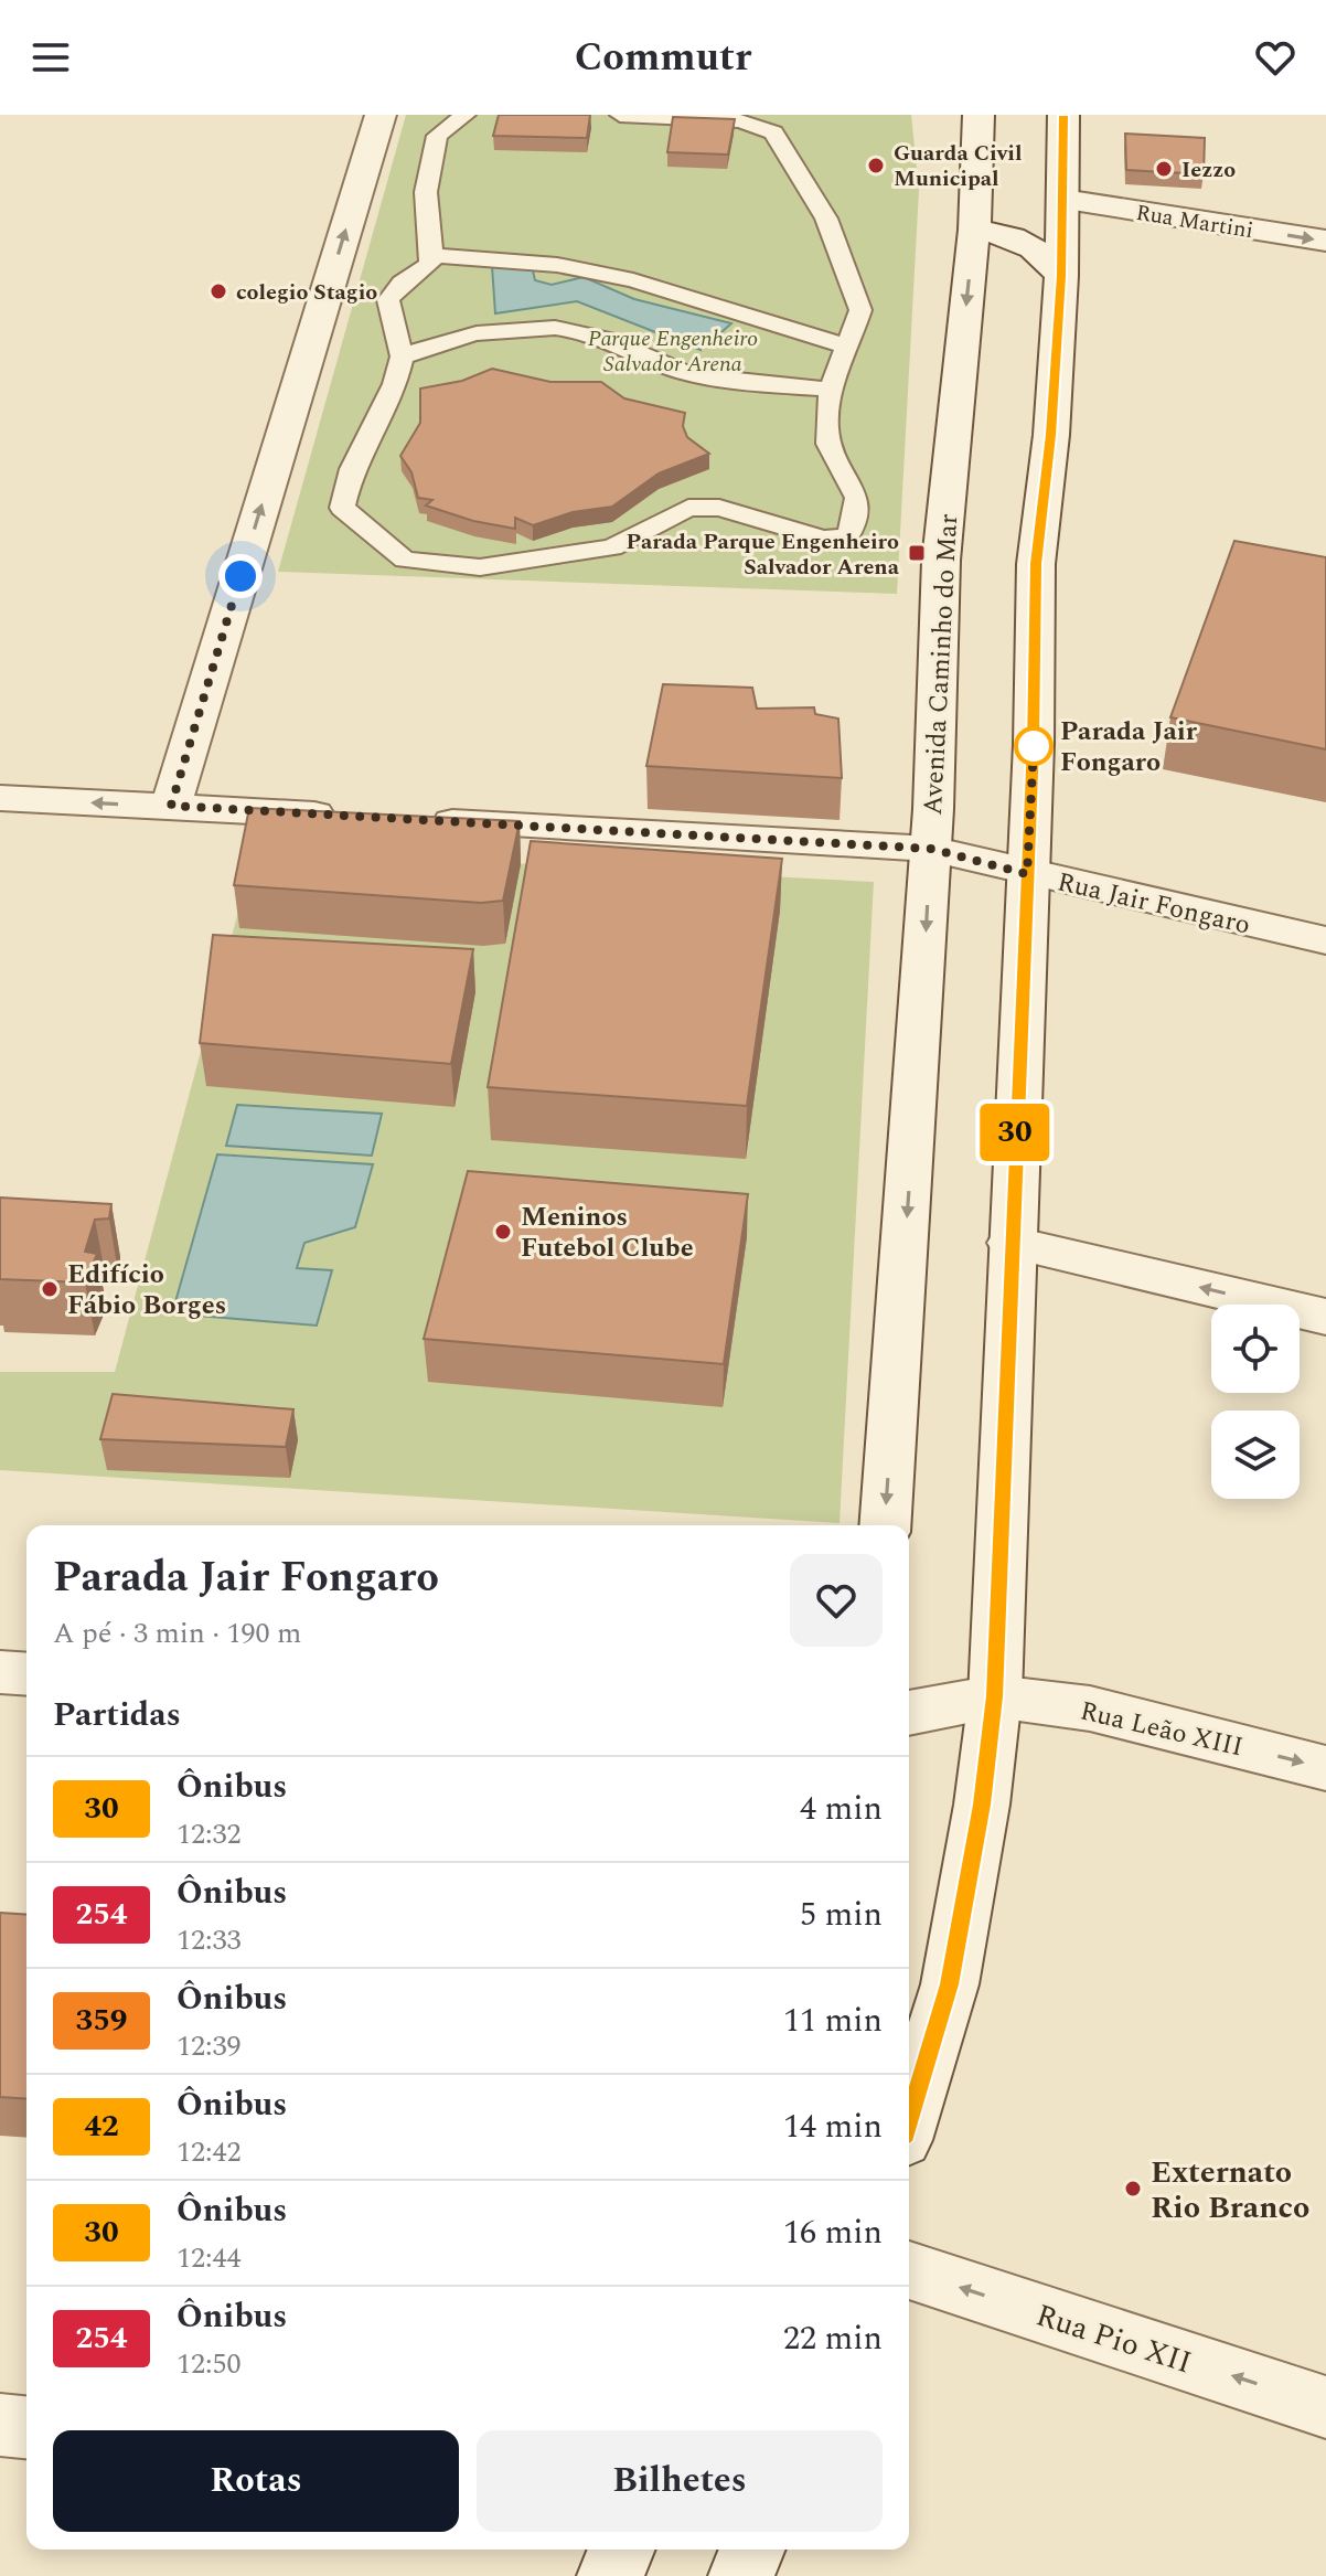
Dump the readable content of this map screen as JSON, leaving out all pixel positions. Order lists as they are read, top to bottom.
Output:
{
  "streets": {
    "main road": [
      "Rua Martini",
      "Avenida Caminho do Mar",
      "Rua Jair Fongaro",
      "Rua Leão XIII",
      "Rua Pio XII"
    ]
  },
  "crossings": [
    ["Avenida Caminho do Mar", "Rua Jair Fongaro"]
  ],
  "one_way": ["Rua Martini", "Rua Pio XII"],
  "parks": ["Parque Engenheiro Salvador Arena"],
  "places": {
    "other": [
      "Guarda Civil Municipal",
      "Iezzo",
      "colegio Stagio",
      "Parada Jair Fongaro",
      "Meninos Futebol Clube",
      "Edifício Fábio Borges",
      "Externato Rio Branco"
    ],
    "transit": ["Parada Parque Engenheiro Salvador Arena"]
  },
  "lines": ["bus line 30"],
  "page": {
    "header": "Commutr",
    "on_map": "30",
    "heading": [
      ["Parada Jair Fongaro", "A pé · 3 min · 190 m"],
      "Partidas"
    ],
    "list": [
      {
        "mark": "30",
        "name": "Ônibus",
        "note": "12:32",
        "value": "4 min"
      },
      {
        "mark": "254",
        "name": "Ônibus",
        "note": "12:33",
        "value": "5 min"
      },
      {
        "mark": "359",
        "name": "Ônibus",
        "note": "12:39",
        "value": "11 min"
      },
      {
        "mark": "42",
        "name": "Ônibus",
        "note": "12:42",
        "value": "14 min"
      },
      {
        "mark": "30",
        "name": "Ônibus",
        "note": "12:44",
        "value": "16 min"
      },
      {
        "mark": "254",
        "name": "Ônibus",
        "note": "12:50",
        "value": "22 min"
      }
    ],
    "buttons": ["Rotas", "Bilhetes"]
  }
}
